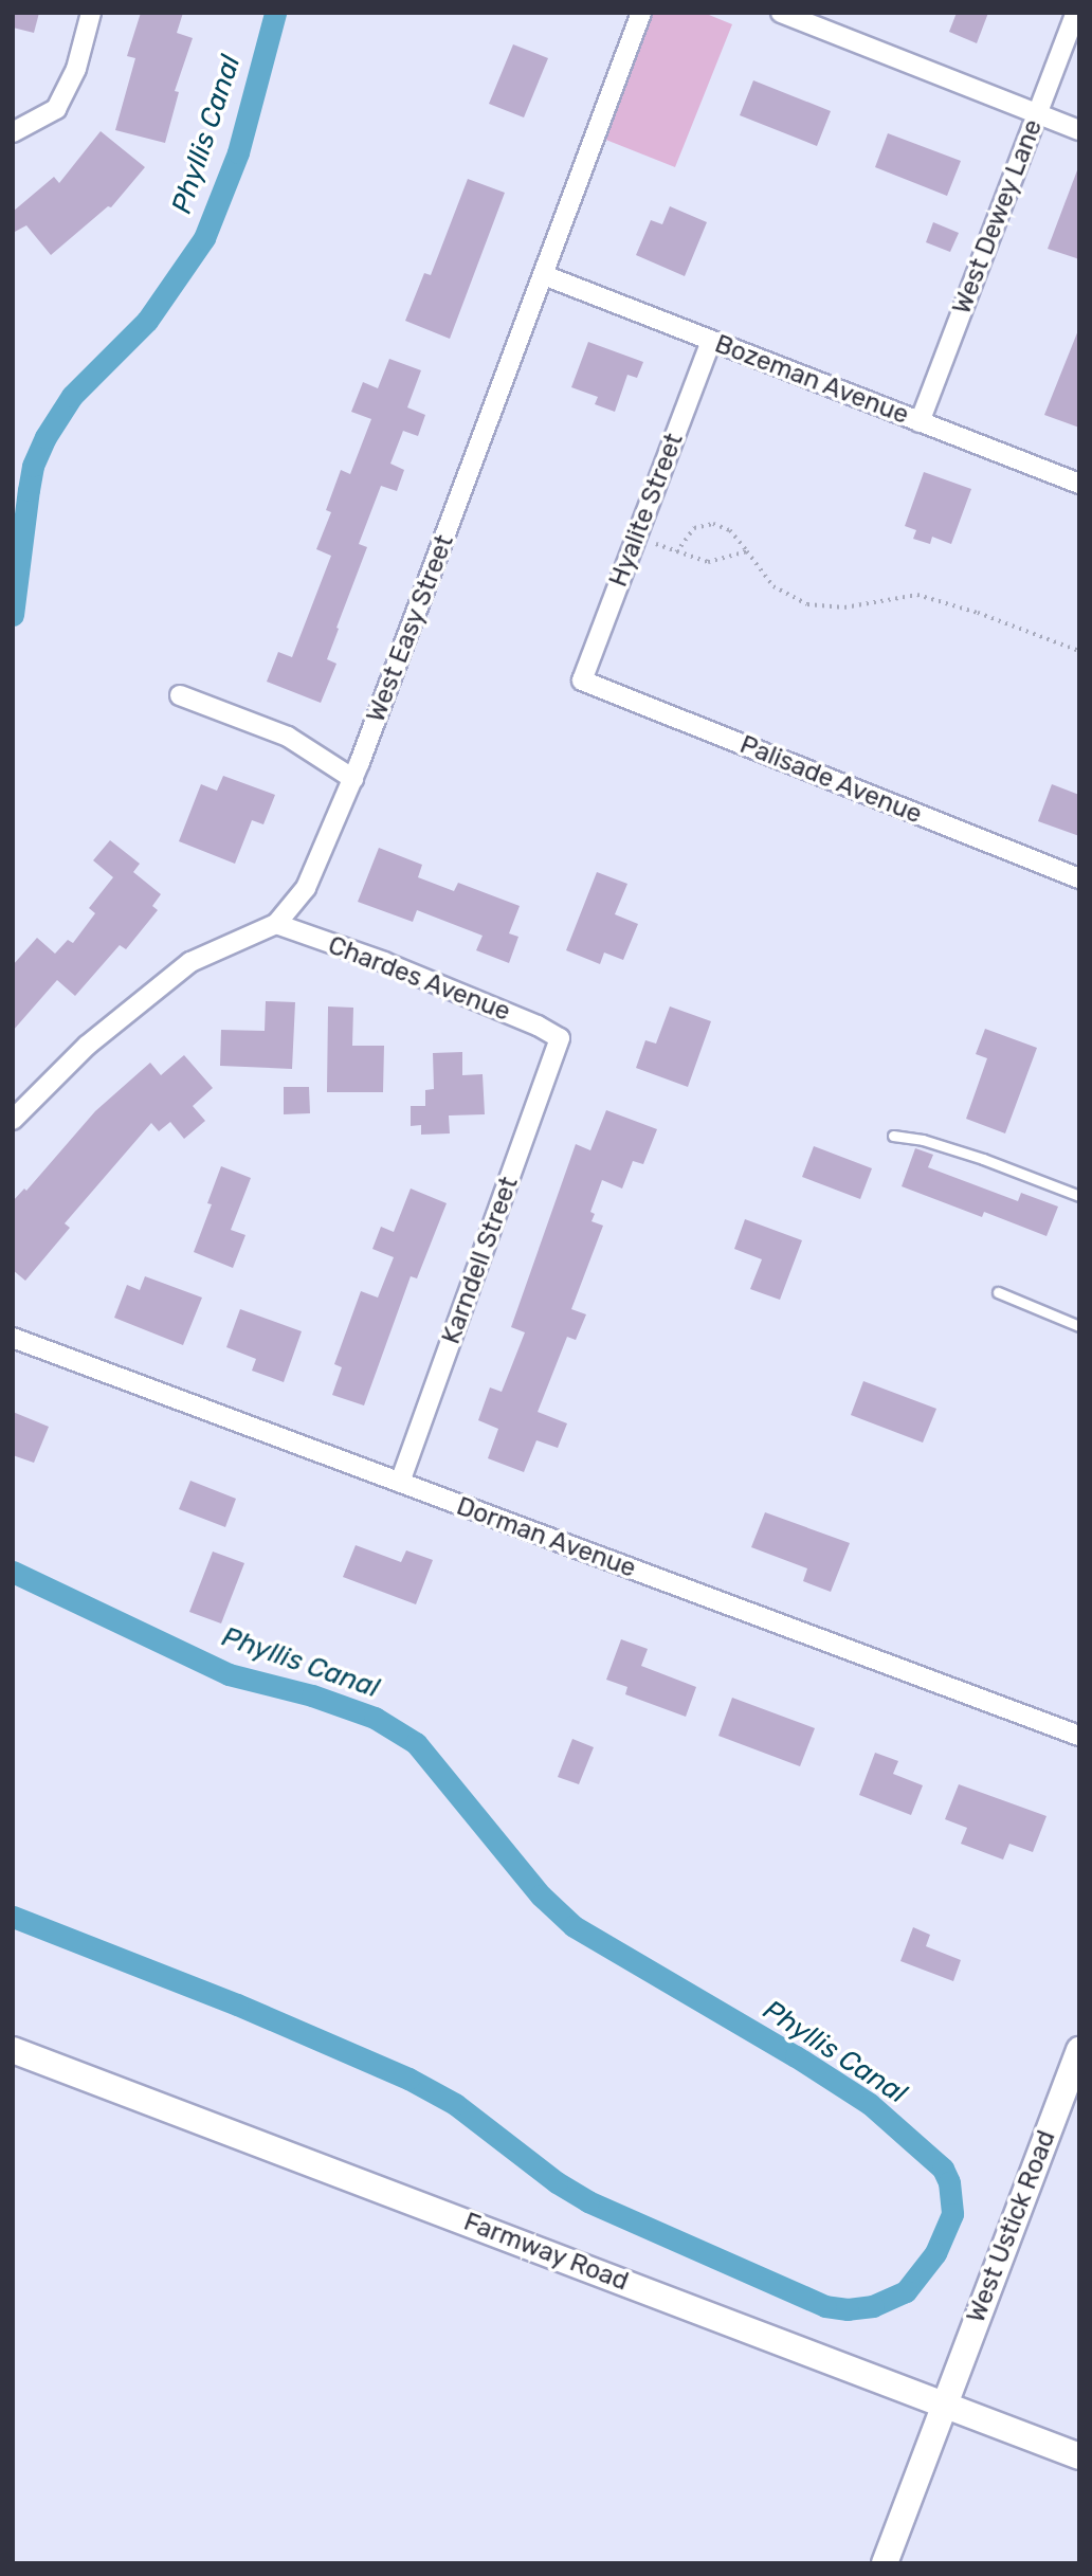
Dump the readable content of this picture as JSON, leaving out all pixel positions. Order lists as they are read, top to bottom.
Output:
{
  "streets": {
    "main road": ["West Ustick Road", "Farmway Road"],
    "street": [
      "West Dewey Lane",
      "Bozeman Avenue",
      "Hyalite Street",
      "West Easy Street",
      "Palisade Avenue",
      "Chardes Avenue",
      "Karndell Street",
      "Dorman Avenue"
    ]
  },
  "crossings": [
    ["West Dewey Lane", "Bozeman Avenue"],
    ["Bozeman Avenue", "Hyalite Street"],
    ["Bozeman Avenue", "West Easy Street"],
    ["Hyalite Street", "Palisade Avenue"],
    ["West Easy Street", "Chardes Avenue"],
    ["Chardes Avenue", "Karndell Street"],
    ["Karndell Street", "Dorman Avenue"],
    ["West Ustick Road", "Farmway Road"]
  ],
  "water": ["Phyllis Canal"]
}
